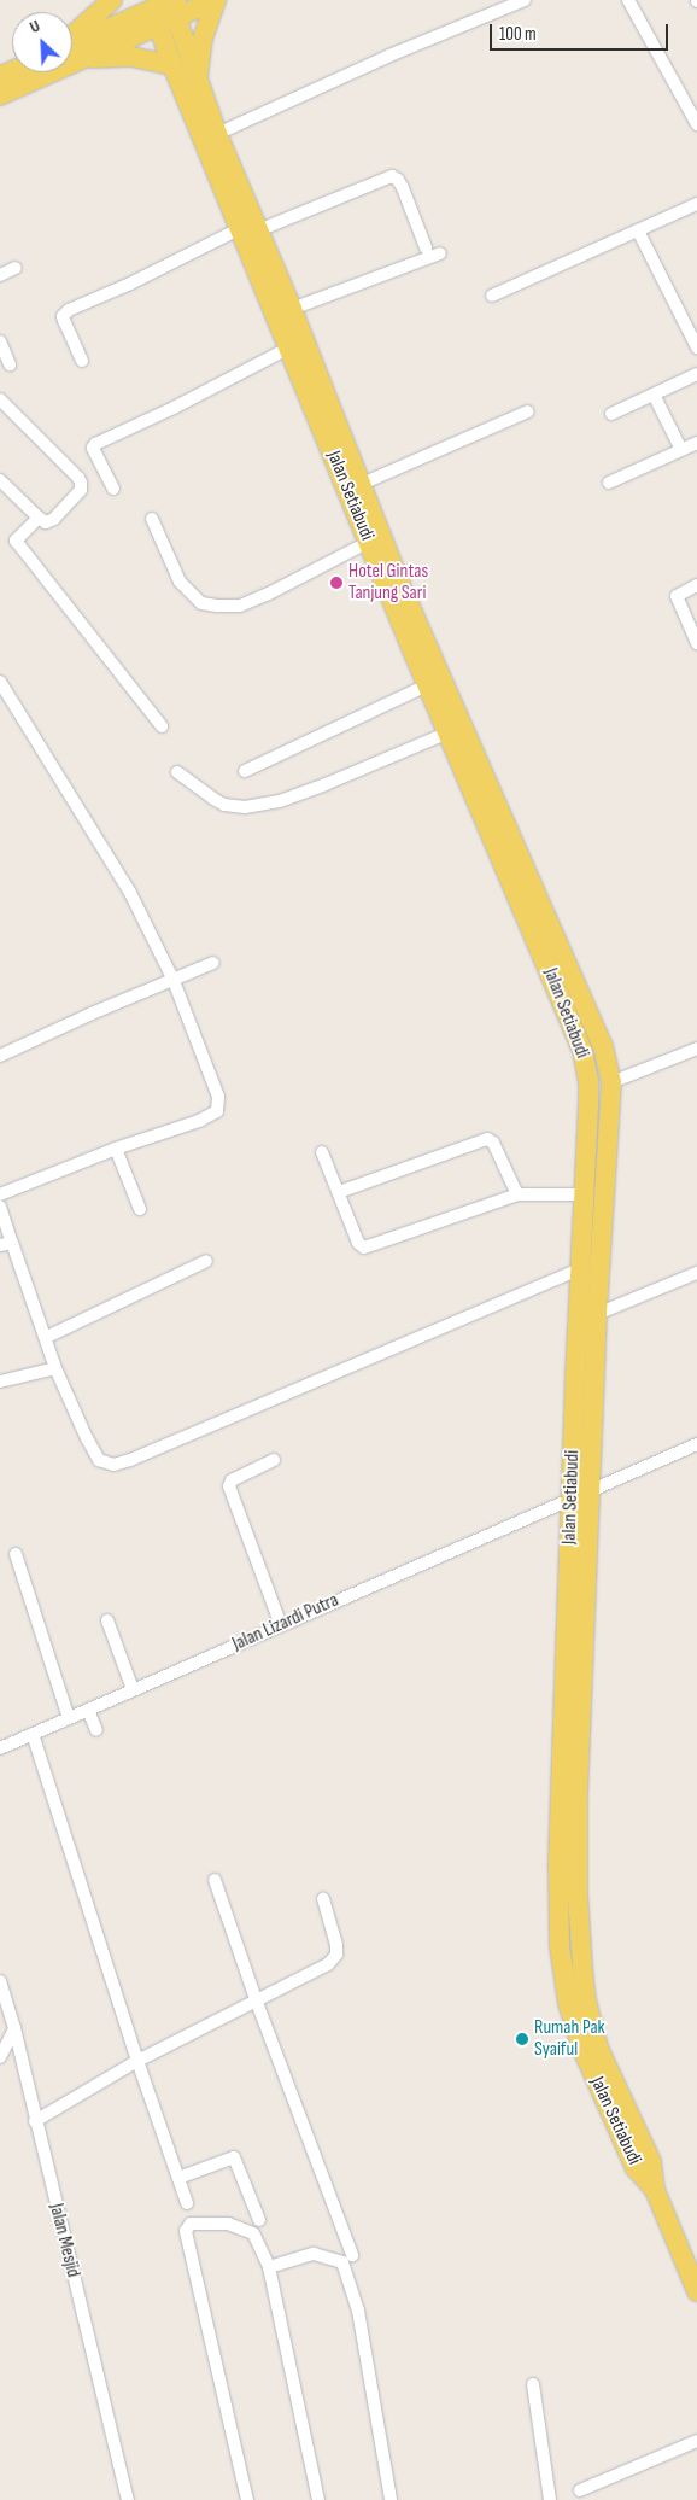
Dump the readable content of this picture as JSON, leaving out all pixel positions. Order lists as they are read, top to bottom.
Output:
{
  "streets": {
    "main road": ["Jalan Setiabudi"],
    "street": ["Jalan Lizardi Putra", "Jalan Mesjid"]
  },
  "crossings": [
    ["Jalan Setiabudi", "Jalan Lizardi Putra"]
  ],
  "places": ["Hotel Gintas Tanjung Sari", "Rumah Pak Syaiful"],
  "scale_bar": "100 m",
  "north": "top left"
}
